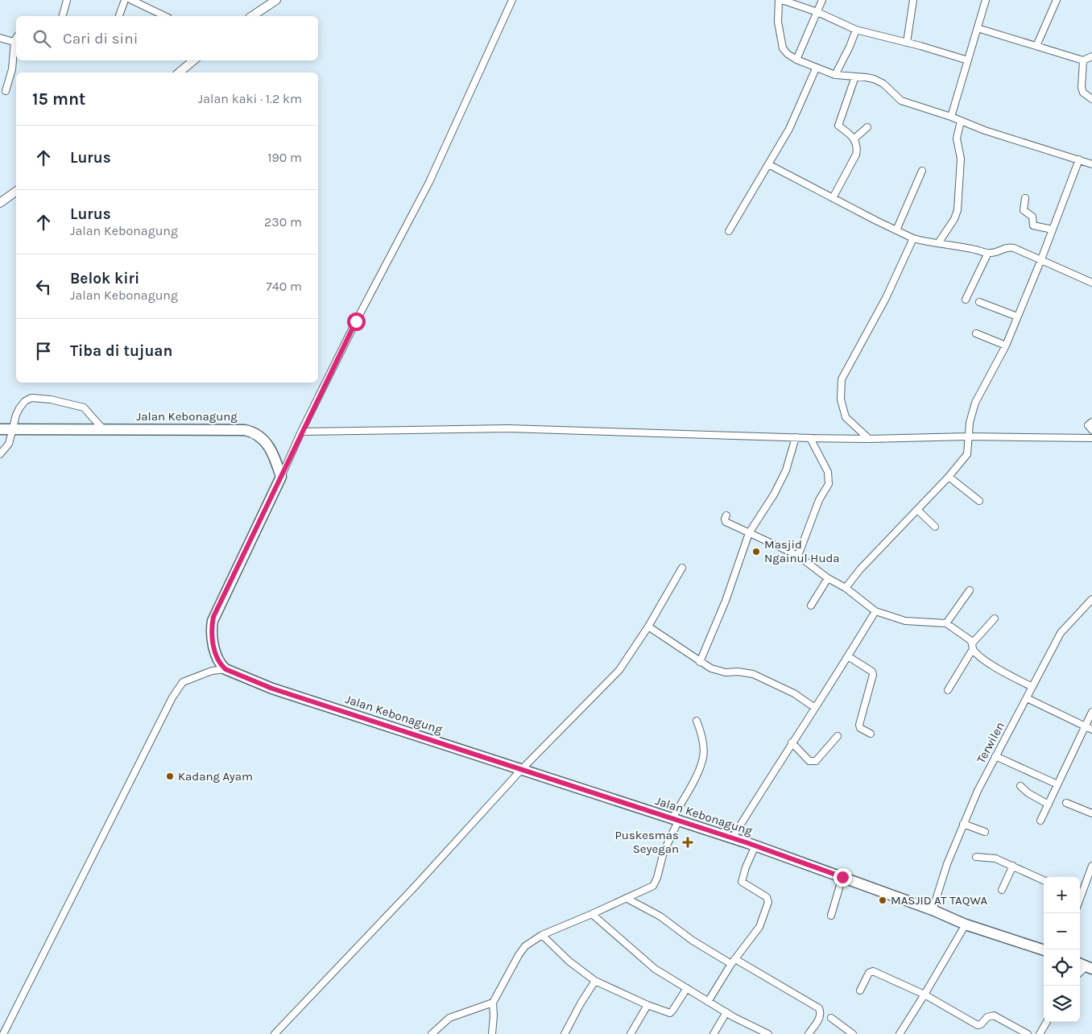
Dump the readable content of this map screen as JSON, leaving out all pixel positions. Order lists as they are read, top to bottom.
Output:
{
  "streets": {
    "main road": ["Jalan Kebonagung"],
    "street": ["Terwilen"]
  },
  "crossings": [
    ["Jalan Kebonagung", "Terwilen"]
  ],
  "places": {
    "other": ["Masjid Ngainul Huda", "Kadang Ayam", "MASJID AT TAQWA"],
    "health": ["Puskesmas Seyegan"]
  },
  "page": {
    "search": "Cari di sini",
    "heading": ["15 mnt", "Jalan kaki · 1.2 km"],
    "list": [
      ["Lurus", "190 m"],
      ["Lurus", "Jalan Kebonagung", "230 m"],
      ["Belok kiri", "Jalan Kebonagung", "740 m"],
      "Tiba di tujuan"
    ],
    "map_buttons": ["+", "−"]
  }
}
